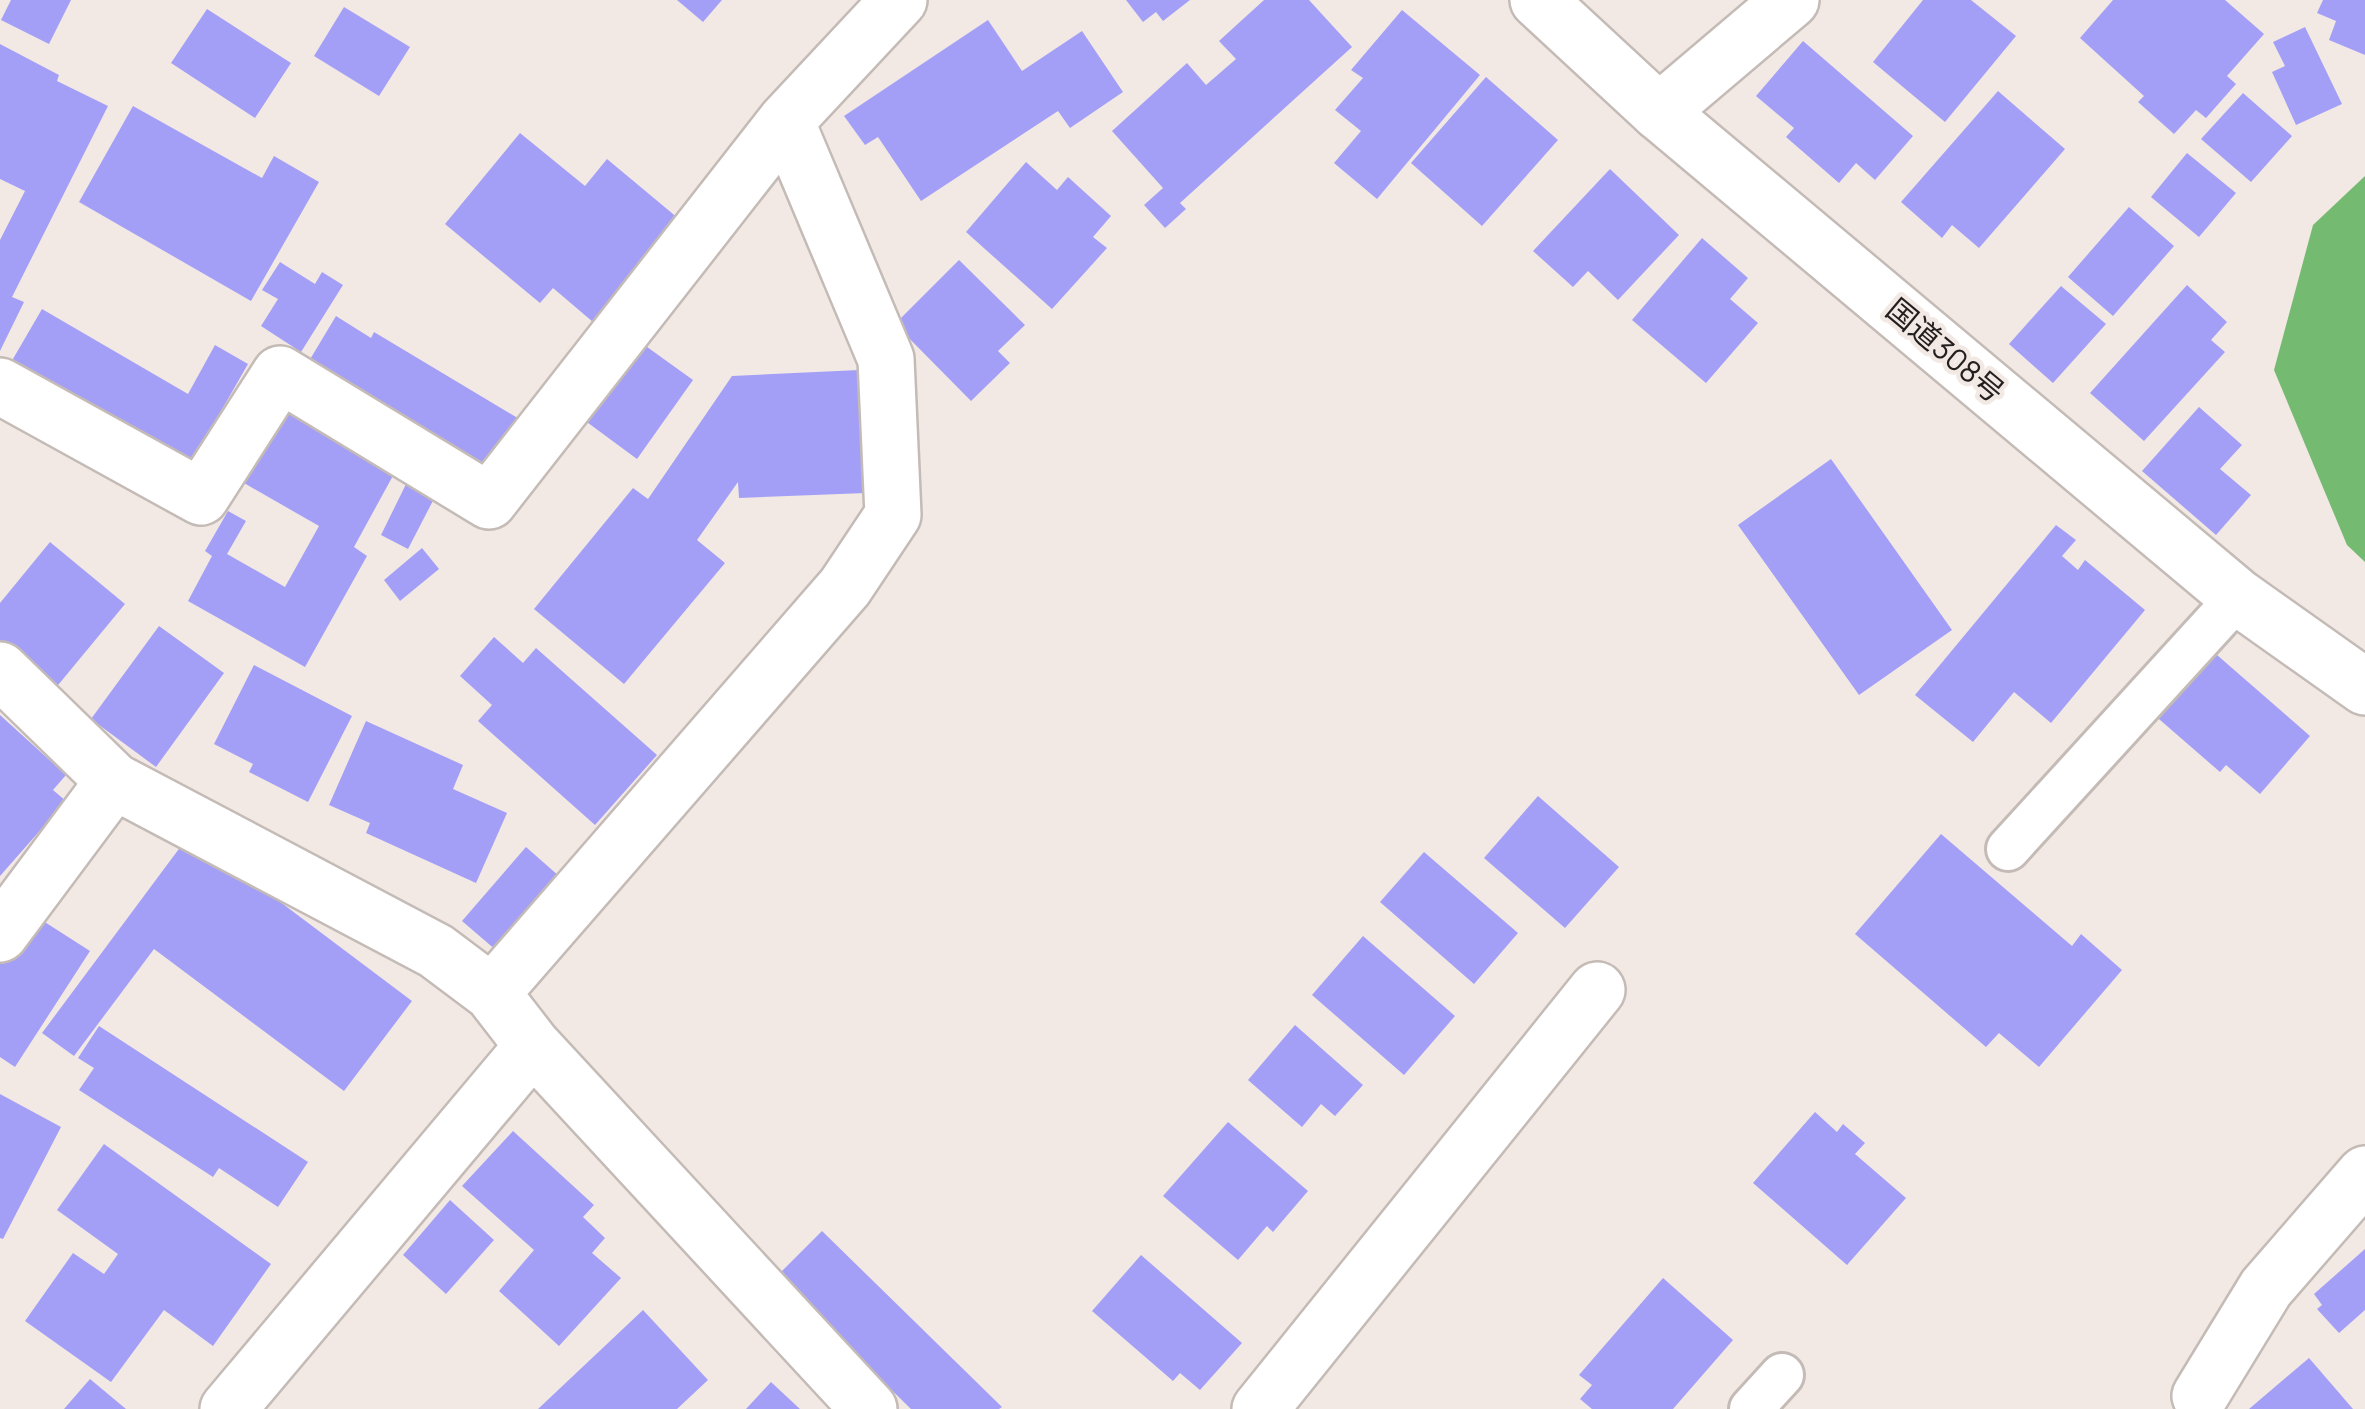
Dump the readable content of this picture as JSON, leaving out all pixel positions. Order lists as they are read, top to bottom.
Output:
{
  "streets": {
    "main road": ["国道308号"]
  }
}
